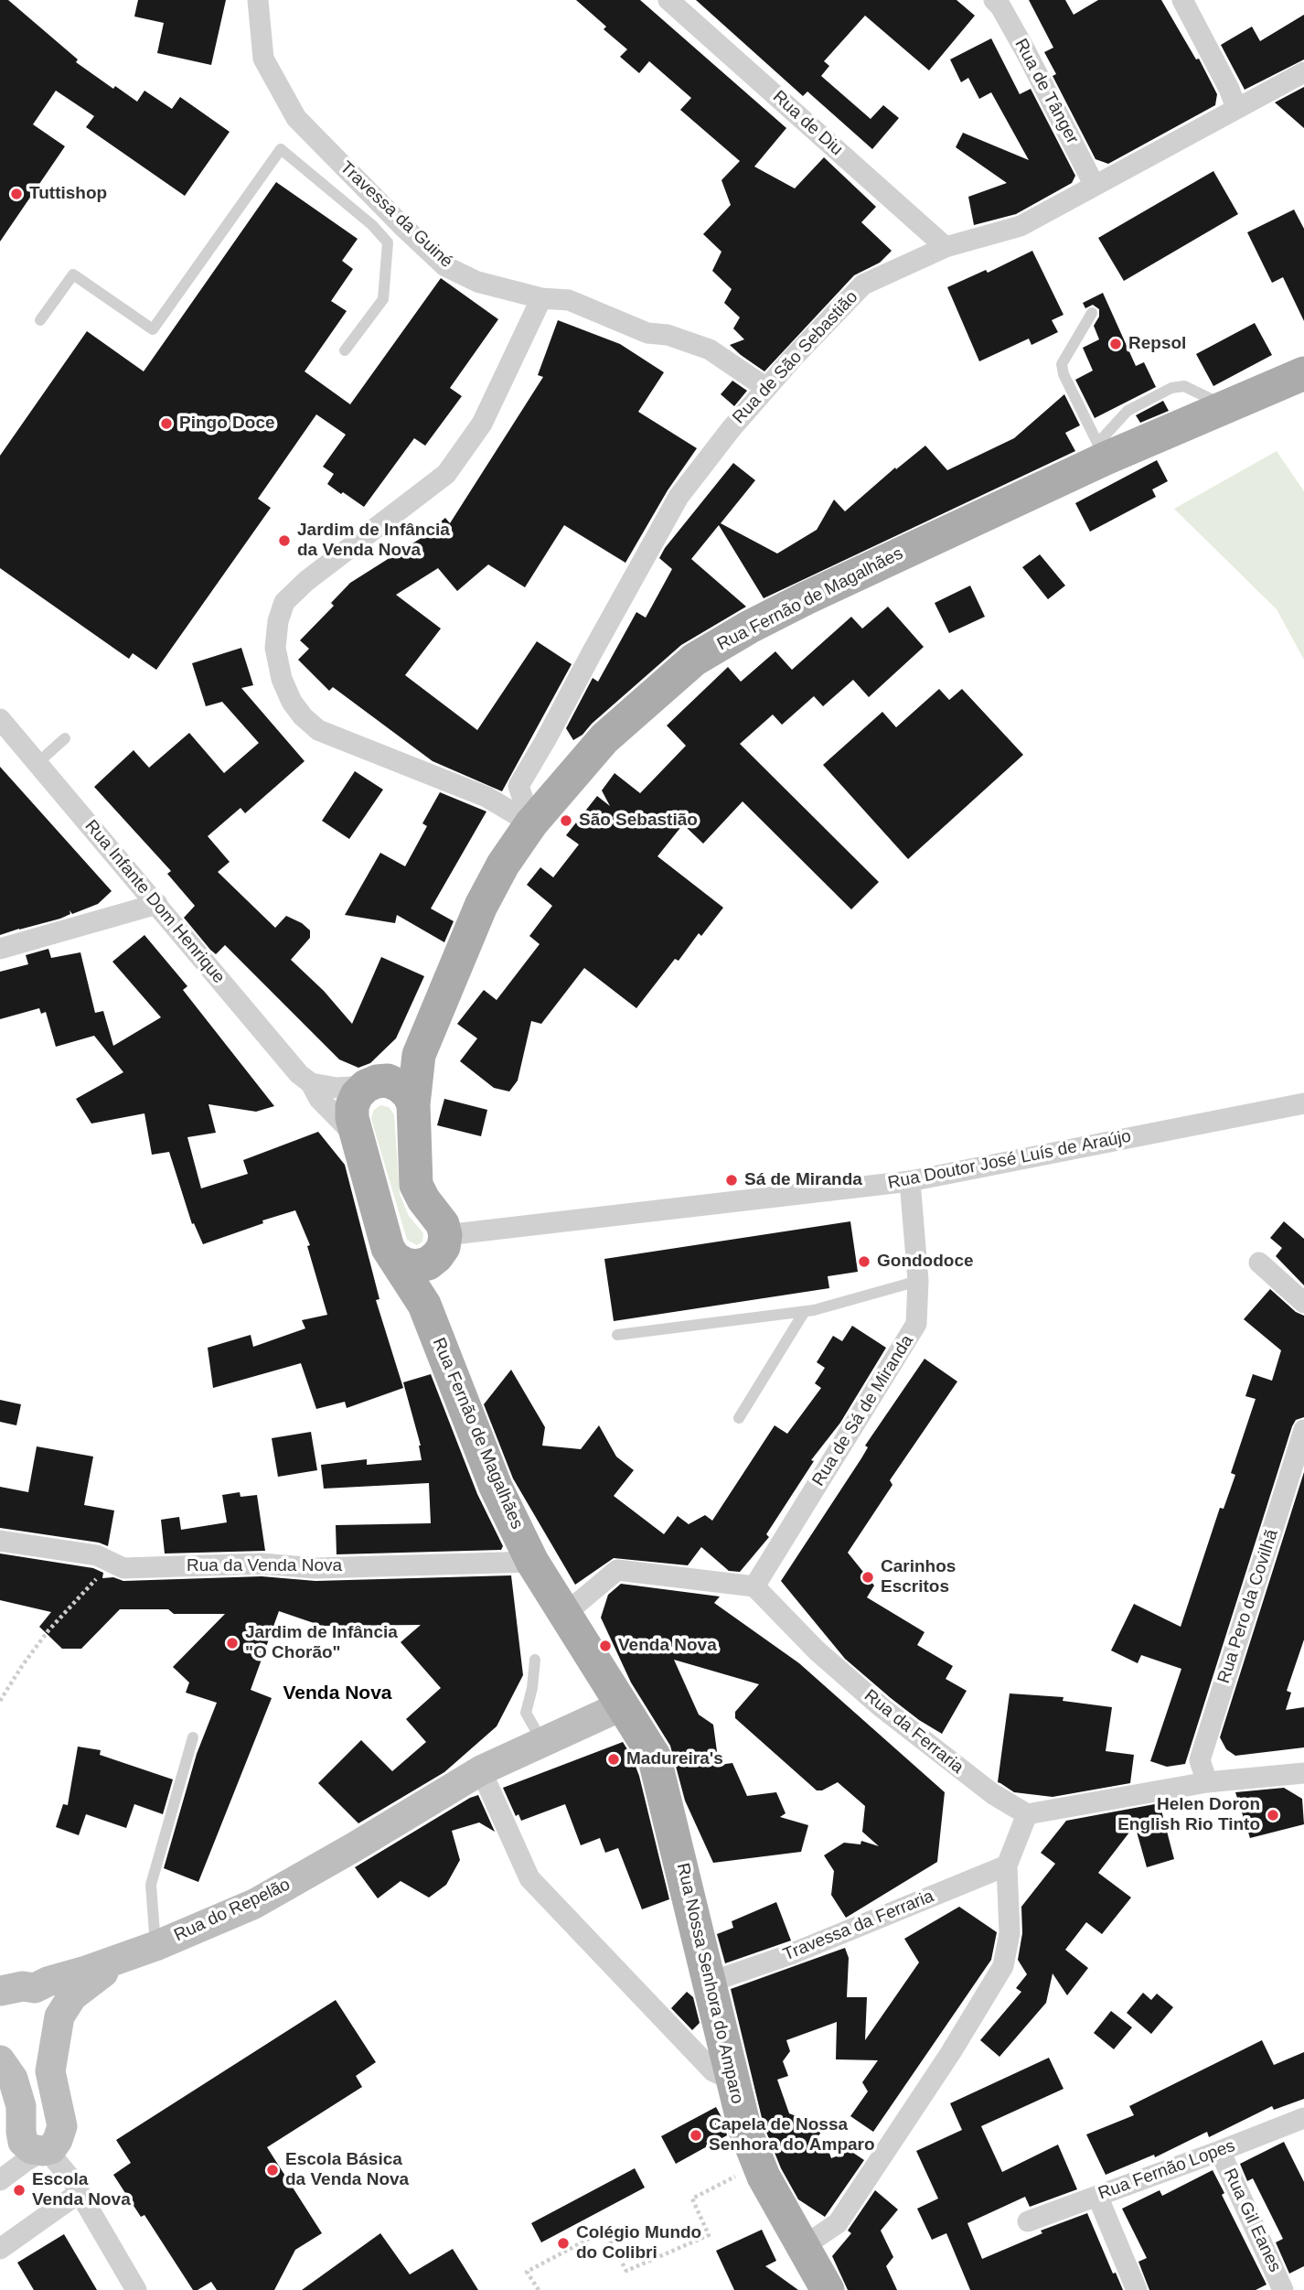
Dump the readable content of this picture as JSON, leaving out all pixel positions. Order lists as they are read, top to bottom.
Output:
{
  "streets": {
    "main road": ["Rua Fernão de Magalhães", "Rua Nossa Senhora do Amparo"],
    "street": [
      "Rua de Tânger",
      "Rua de Diu",
      "Travessa da Guiné",
      "Rua de São Sebastião",
      "Rua Infante Dom Henrique",
      "Rua Doutor José Luís de Araújo",
      "Rua de Sá de Miranda",
      "Rua da Venda Nova",
      "Rua Pero da Covilhã",
      "Rua da Ferraria",
      "Rua do Repelão",
      "Travessa da Ferraria",
      "Rua Fernão Lopes",
      "Rua Gil Eanes"
    ]
  },
  "crossings": [
    ["Rua de Tânger", "Rua de São Sebastião"],
    ["Rua de Diu", "Rua de São Sebastião"],
    ["Travessa da Guiné", "Rua de São Sebastião"],
    ["Rua de São Sebastião", "Rua Fernão de Magalhães"],
    ["Rua Fernão de Magalhães", "Rua Infante Dom Henrique"],
    ["Rua Fernão de Magalhães", "Rua Doutor José Luís de Araújo"],
    ["Rua Fernão de Magalhães", "Rua da Venda Nova"],
    ["Rua Fernão de Magalhães", "Rua Nossa Senhora do Amparo"],
    ["Rua Doutor José Luís de Araújo", "Rua de Sá de Miranda"],
    ["Rua de Sá de Miranda", "Rua da Ferraria"],
    ["Rua do Repelão", "Rua Nossa Senhora do Amparo"],
    ["Travessa da Ferraria", "Rua Nossa Senhora do Amparo"],
    ["Rua Fernão Lopes", "Rua Gil Eanes"]
  ],
  "districts": ["Venda Nova"],
  "places": [
    "Tuttishop",
    "Repsol",
    "Pingo Doce",
    "Jardim de Infância da Venda Nova",
    "São Sebastião",
    "Sá de Miranda",
    "Gondodoce",
    "Carinhos Escritos",
    "Jardim de Infância \"O Chorão\"",
    "Venda Nova",
    "Madureira's",
    "Helen Doron English Rio Tinto",
    "Capela de Nossa Senhora do Amparo",
    "Escola Básica da Venda Nova",
    "Escola Venda Nova",
    "Colégio Mundo do Colibri"
  ]
}
